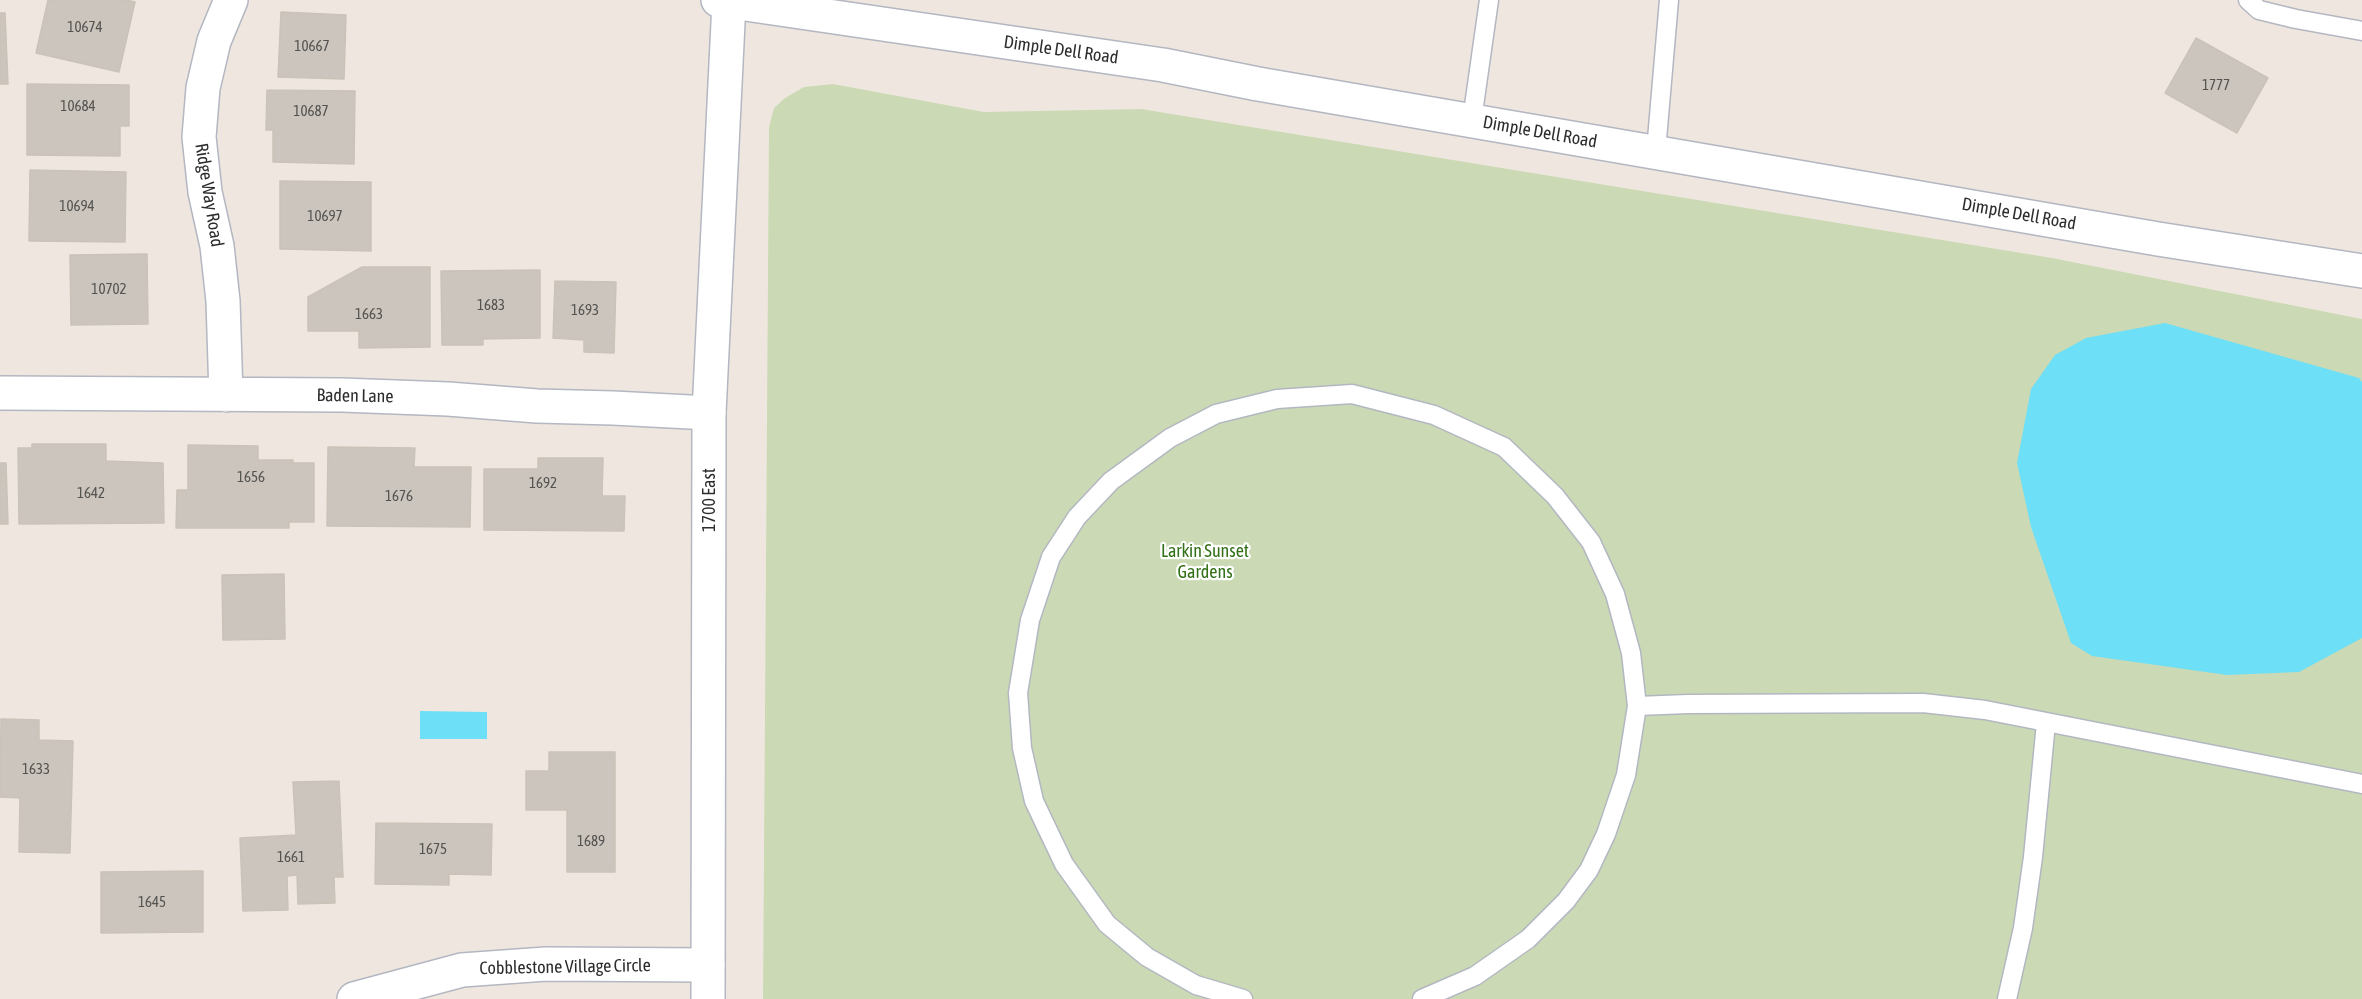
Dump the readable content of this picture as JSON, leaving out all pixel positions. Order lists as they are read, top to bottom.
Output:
{
  "streets": {
    "street": [
      "Dimple Dell Road",
      "Ridge Way Road",
      "Baden Lane",
      "1700 East",
      "Cobblestone Village Circle"
    ]
  },
  "crossings": [
    ["Dimple Dell Road", "1700 East"],
    ["Ridge Way Road", "Baden Lane"],
    ["Baden Lane", "1700 East"],
    ["1700 East", "Cobblestone Village Circle"]
  ],
  "parks": ["Larkin Sunset Gardens"],
  "house_numbers": [
    "10674",
    "10667",
    "1777",
    "10684",
    "10687",
    "10694",
    "10697",
    "10702",
    "1683",
    "1693",
    "1663",
    "1656",
    "1692",
    "1642",
    "1676",
    "1633",
    "1689",
    "1675",
    "1661",
    "1645"
  ]
}
